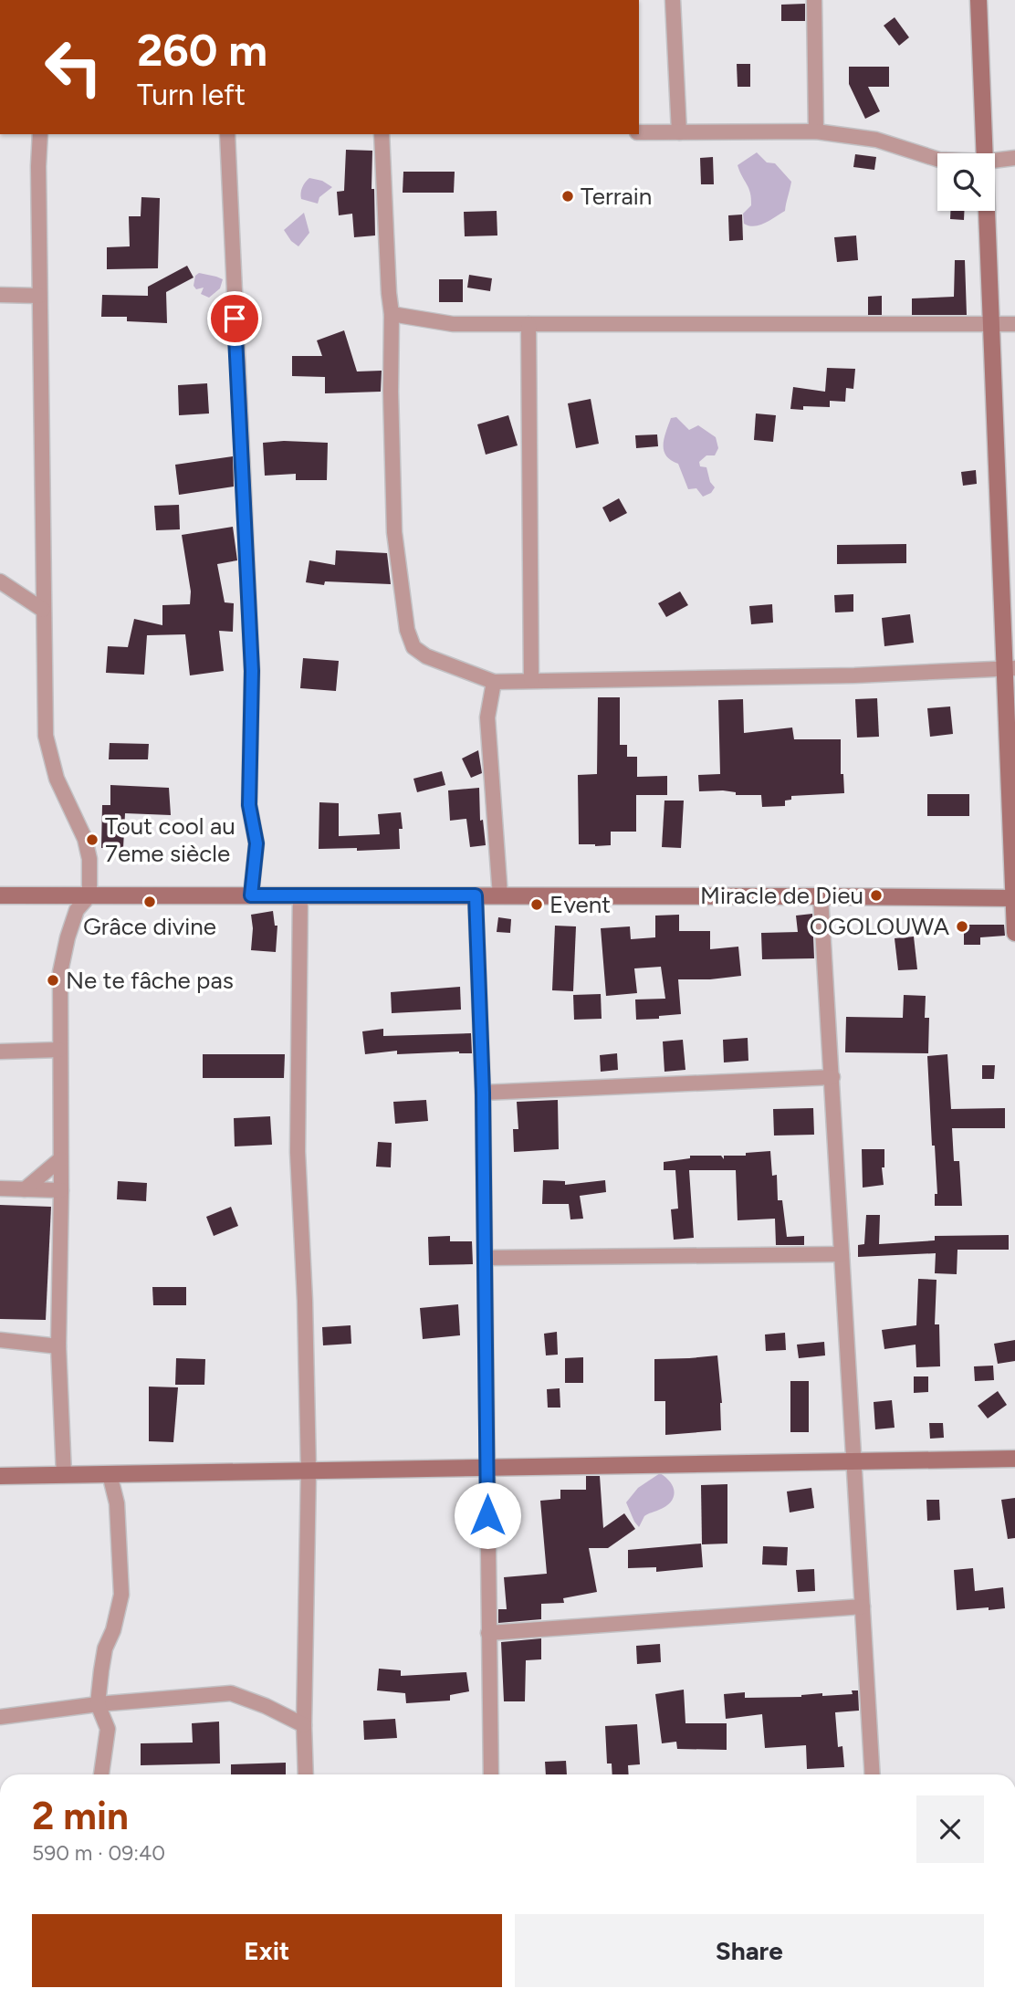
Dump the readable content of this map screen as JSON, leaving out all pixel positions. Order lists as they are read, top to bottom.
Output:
{
  "places": [
    "Terrain",
    "Tout cool au 7eme siècle",
    "Miracle de Dieu",
    "Grâce divine",
    "Event",
    "OGOLOUWA",
    "Ne te fâche pas"
  ],
  "page": {
    "turn": ["260 m", "Turn left"],
    "heading": ["2 min", "590 m · 09:40"],
    "buttons": ["Exit", "Share"]
  }
}
